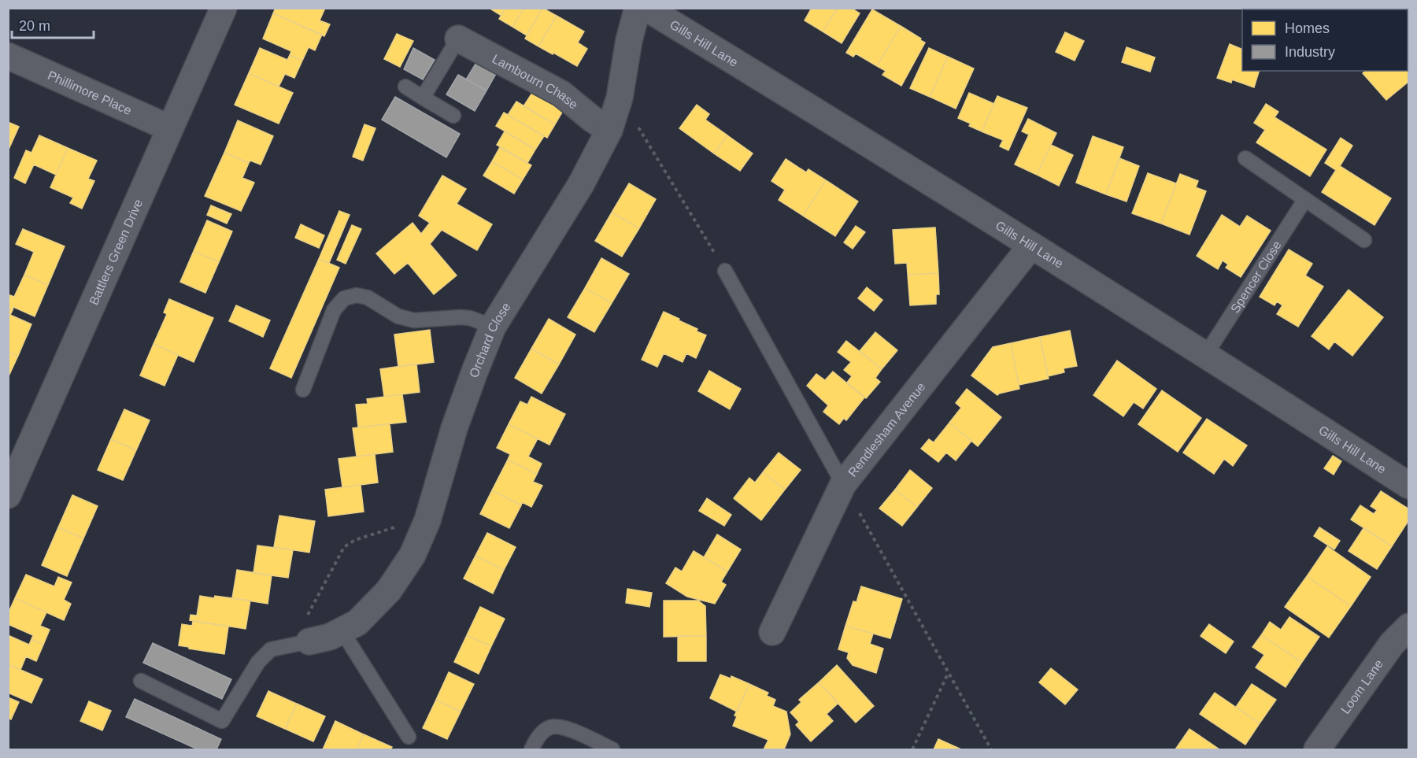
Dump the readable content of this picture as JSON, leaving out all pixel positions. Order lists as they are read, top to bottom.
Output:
{
  "streets": {
    "street": [
      "Gills Hill Lane",
      "Lambourn Chase",
      "Phillimore Place",
      "Battlers Green Drive",
      "Orchard Close",
      "Rendlesham Avenue",
      "Loom Lane"
    ],
    "lane": ["Spencer Close"]
  },
  "crossings": [
    ["Gills Hill Lane", "Spencer Close"],
    ["Gills Hill Lane", "Rendlesham Avenue"],
    ["Lambourn Chase", "Orchard Close"],
    ["Phillimore Place", "Battlers Green Drive"]
  ],
  "legend": ["Homes", "Industry"],
  "scale_bar": "20 m"
}
